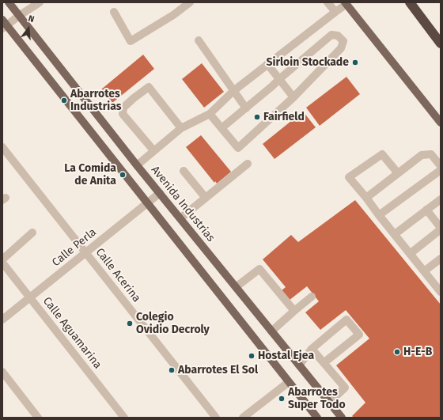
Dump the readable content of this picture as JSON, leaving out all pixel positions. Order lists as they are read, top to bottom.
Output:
{
  "streets": {
    "main road": ["Avenida Industrias"],
    "street": ["Calle Perla", "Calle Acerina", "Calle Aguamarina"]
  },
  "crossings": [
    ["Avenida Industrias", "Calle Perla"],
    ["Calle Perla", "Calle Acerina"],
    ["Calle Perla", "Calle Aguamarina"]
  ],
  "places": [
    "Sirloin Stockade",
    "Abarrotes Industrias",
    "Fairfield",
    "La Comida de Anita",
    "Colegio Ovidio Decroly",
    "H-E-B",
    "Hostal Ejea",
    "Abarrotes El Sol",
    "Abarrotes Super Todo"
  ],
  "north": "top"
}
